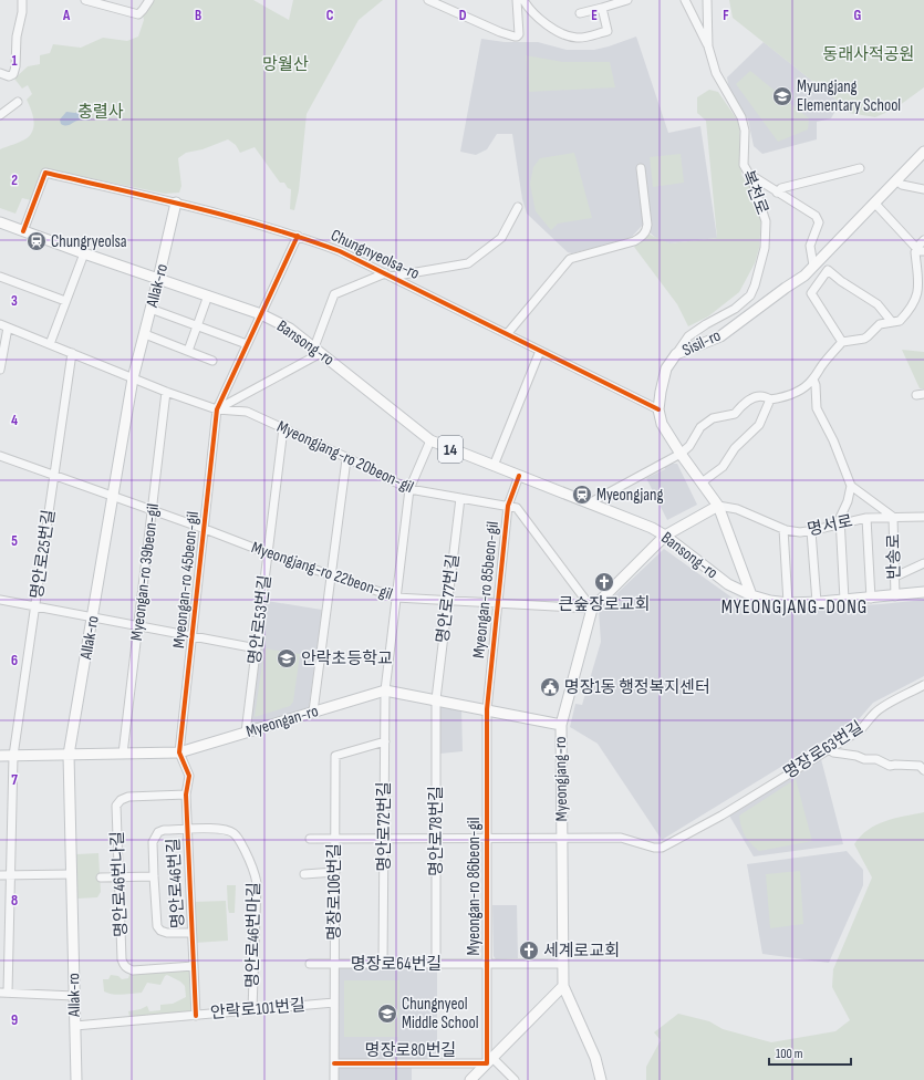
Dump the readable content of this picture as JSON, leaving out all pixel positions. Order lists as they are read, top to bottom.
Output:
{
  "streets": {
    "main road": [
      "Allak-ro",
      "Bansong-ro",
      "Sisil-ro",
      "14",
      "Myeongan-ro",
      "Myeongjang-ro"
    ],
    "street": [
      "복천로",
      "Chungnyeolsa-ro",
      "Myeongjang-ro 20beon-gil",
      "명서로",
      "명안로25번길",
      "반송로",
      "Myeongjang-ro 22beon-gil",
      "Myeongan-ro 39beon-gil",
      "Myeongan-ro 45beon-gil",
      "Myeongan-ro 85beon-gil",
      "명안로77번길",
      "명안로53번길",
      "명장로63번길",
      "명안로72번길",
      "명안로78번길",
      "명안로46번길",
      "명안로46번나길",
      "Myeongan-ro 86beon-gil",
      "명장로106번길",
      "명안로46번마길",
      "명장로64번길",
      "안락로101번길",
      "명장로80번길"
    ]
  },
  "crossings": [
    ["복천로", "Sisil-ro"],
    ["Chungnyeolsa-ro", "Allak-ro"],
    ["Chungnyeolsa-ro", "Bansong-ro"],
    ["Chungnyeolsa-ro", "Sisil-ro"],
    ["Chungnyeolsa-ro", "Myeongan-ro 45beon-gil"],
    ["Allak-ro", "Bansong-ro"],
    ["Allak-ro", "Myeongjang-ro 20beon-gil"],
    ["Allak-ro", "Myeongjang-ro 22beon-gil"],
    ["Allak-ro", "Myeongan-ro"],
    ["Allak-ro", "안락로101번길"],
    ["Bansong-ro", "Sisil-ro"],
    ["Bansong-ro", "반송로"],
    ["Bansong-ro", "Myeongan-ro 45beon-gil"],
    ["Bansong-ro", "Myeongan-ro 85beon-gil"],
    ["Bansong-ro", "명안로72번길"],
    ["Sisil-ro", "명서로"],
    ["Myeongjang-ro 20beon-gil", "명안로25번길"],
    ["Myeongjang-ro 20beon-gil", "Myeongan-ro 39beon-gil"],
    ["Myeongjang-ro 20beon-gil", "Myeongan-ro 45beon-gil"],
    ["Myeongjang-ro 20beon-gil", "Myeongan-ro 85beon-gil"],
    ["Myeongjang-ro 20beon-gil", "명안로77번길"],
    ["Myeongjang-ro 20beon-gil", "명안로53번길"],
    ["Myeongjang-ro 20beon-gil", "명안로72번길"],
    ["명서로", "반송로"],
    ["명안로25번길", "Myeongjang-ro 22beon-gil"],
    ["명안로25번길", "Myeongan-ro"],
    ["Myeongjang-ro 22beon-gil", "Myeongan-ro 39beon-gil"],
    ["Myeongjang-ro 22beon-gil", "Myeongan-ro 45beon-gil"],
    ["Myeongjang-ro 22beon-gil", "Myeongan-ro 85beon-gil"],
    ["Myeongjang-ro 22beon-gil", "명안로77번길"],
    ["Myeongjang-ro 22beon-gil", "명안로53번길"],
    ["Myeongjang-ro 22beon-gil", "Myeongjang-ro"],
    ["Myeongjang-ro 22beon-gil", "명안로72번길"],
    ["Myeongan-ro 39beon-gil", "Myeongan-ro"],
    ["Myeongan-ro 45beon-gil", "Myeongan-ro"],
    ["Myeongan-ro 45beon-gil", "명안로46번길"],
    ["Myeongan-ro 85beon-gil", "Myeongan-ro"],
    ["Myeongan-ro 85beon-gil", "Myeongan-ro 86beon-gil"],
    ["명안로77번길", "Myeongan-ro"],
    ["명안로77번길", "명안로78번길"],
    ["명안로53번길", "Myeongan-ro"],
    ["Myeongan-ro", "Myeongjang-ro"],
    ["Myeongan-ro", "명안로72번길"],
    ["Myeongan-ro", "명안로78번길"],
    ["Myeongan-ro", "명안로46번길"],
    ["Myeongan-ro", "Myeongan-ro 86beon-gil"],
    ["명장로63번길", "Myeongjang-ro"],
    ["명장로63번길", "명안로72번길"],
    ["명장로63번길", "명안로78번길"],
    ["명장로63번길", "Myeongan-ro 86beon-gil"],
    ["명장로63번길", "명장로106번길"],
    ["Myeongjang-ro", "명장로64번길"],
    ["명안로72번길", "명장로106번길"],
    ["명안로72번길", "명장로64번길"],
    ["명안로78번길", "명장로64번길"],
    ["명안로46번길", "명안로46번나길"],
    ["명안로46번길", "명안로46번마길"],
    ["명안로46번길", "안락로101번길"],
    ["Myeongan-ro 86beon-gil", "명장로64번길"],
    ["Myeongan-ro 86beon-gil", "명장로80번길"],
    ["명장로106번길", "명장로64번길"],
    ["명장로106번길", "안락로101번길"],
    ["명장로106번길", "명장로80번길"],
    ["명안로46번마길", "안락로101번길"]
  ],
  "districts": ["MYEONGJANG-DONG"],
  "parks": ["동래사적공원", "망월산", "충렬사"],
  "places": {
    "school or university": ["Myungjang Elementary School", "안락초등학교", "Chungnyeol Middle School"],
    "station": ["Chungryeolsa", "Myeongjang"],
    "church": ["큰숲장로교회", "세계로교회"],
    "public building": ["명장1동 행정복지센터"]
  },
  "scale_bar": "100 m",
  "grid": {
    "columns": [
      "A",
      "B",
      "C",
      "D",
      "E",
      "F",
      "G"
    ],
    "rows": [
      "1",
      "2",
      "3",
      "4",
      "5",
      "6",
      "7",
      "8",
      "9"
    ]
  }
}
